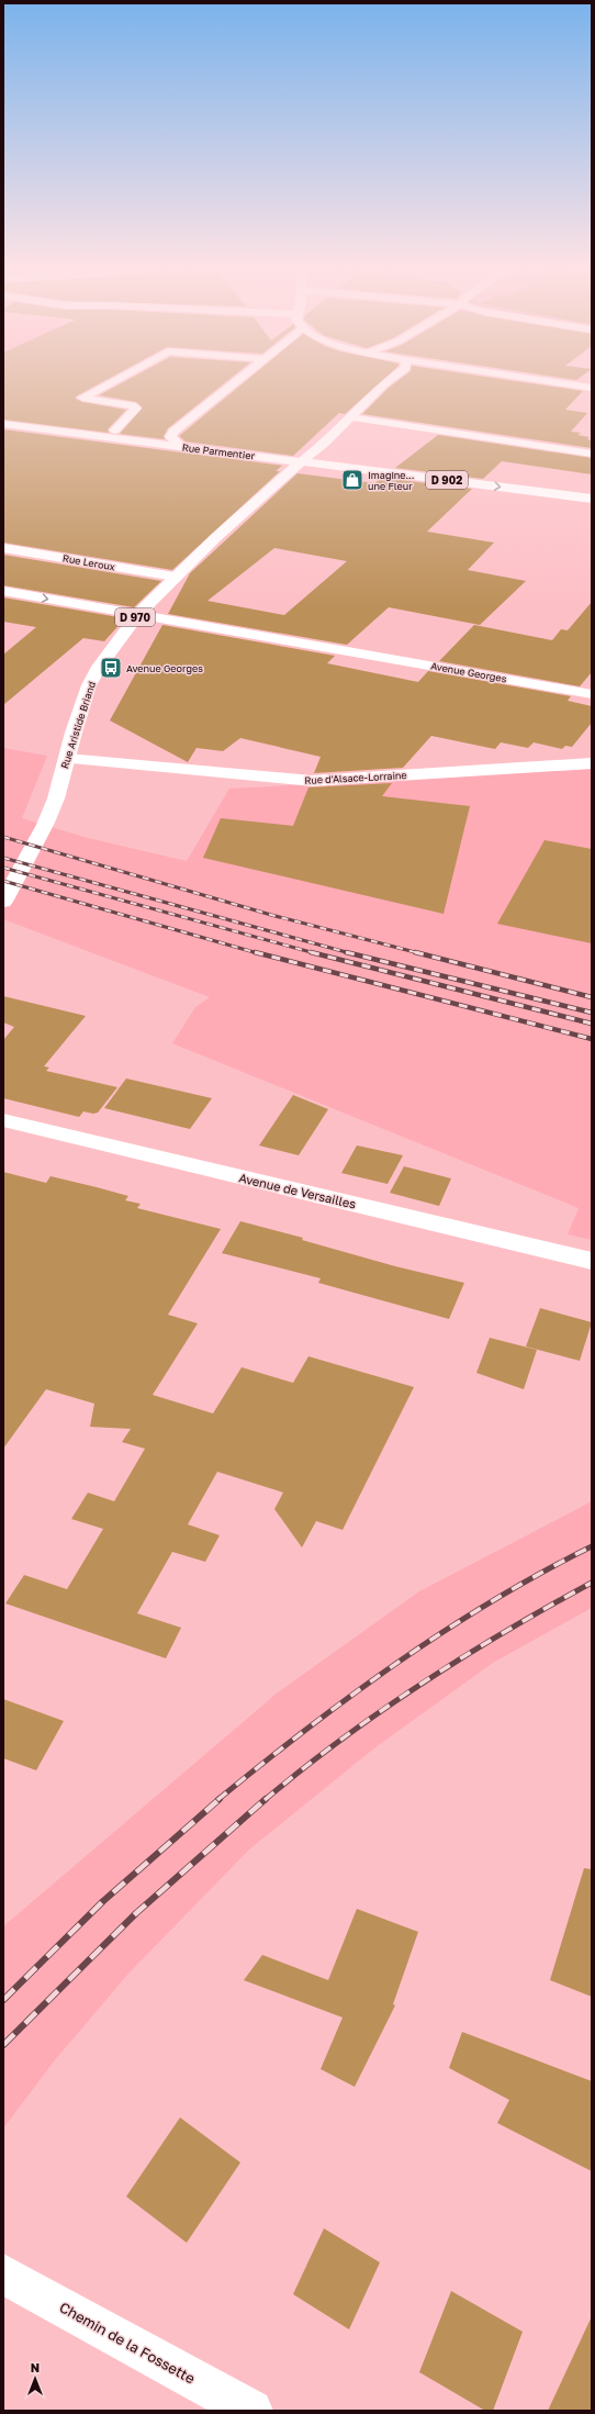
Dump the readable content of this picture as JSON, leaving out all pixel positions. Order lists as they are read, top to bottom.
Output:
{
  "streets": {
    "street": [
      "Rue Parmentier",
      "D 902",
      "Rue Leroux",
      "D 970",
      "Avenue Georges",
      "Rue Aristide Briand",
      "Rue d'Alsace-Lorraine",
      "Avenue de Versailles",
      "Chemin de la Fossette"
    ]
  },
  "crossings": [
    ["Rue Parmentier", "D 902"],
    ["Rue Parmentier", "Rue Aristide Briand"],
    ["D 902", "Rue Aristide Briand"],
    ["Rue Leroux", "Rue Aristide Briand"],
    ["Avenue Georges", "Rue Aristide Briand"],
    ["Rue Aristide Briand", "Rue d'Alsace-Lorraine"]
  ],
  "places": {
    "shop": ["Imagine... une Fleur"],
    "bus stop": ["Avenue Georges"]
  },
  "north": "top"
}
